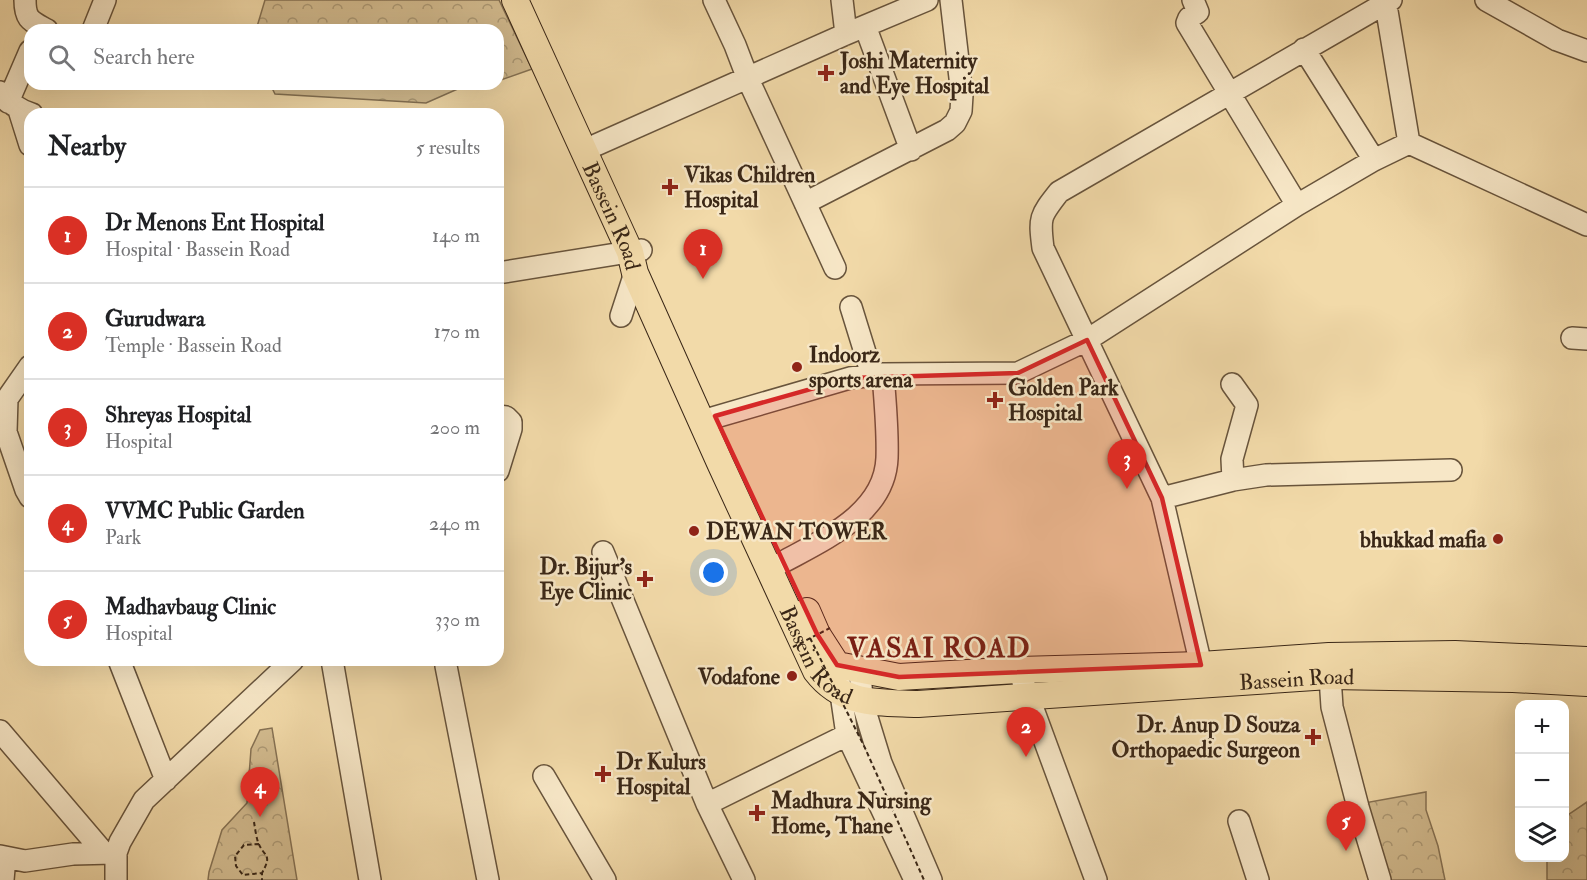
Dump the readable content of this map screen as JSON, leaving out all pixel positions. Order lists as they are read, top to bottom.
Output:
{
  "streets": {
    "main road": ["Bassein Road"]
  },
  "districts": ["VASAI ROAD"],
  "places": {
    "health": [
      "Joshi Maternity and Eye Hospital",
      "Vikas Children Hospital",
      "Golden Park Hospital",
      "Dr. Bijur's Eye Clinic",
      "Dr. Anup D Souza Orthopaedic Surgeon",
      "Dr Kulurs Hospital",
      "Madhura Nursing Home, Thane"
    ],
    "other": [
      "Indoorz sports arena",
      "DEWAN TOWER",
      "bhukkad mafia",
      "Vodafone"
    ]
  },
  "page": {
    "search": "Search here",
    "heading": ["Nearby", "5 results"],
    "list": [
      {
        "mark": "1",
        "name": "Dr Menons Ent Hospital",
        "note": "Hospital · Bassein Road",
        "value": "140 m"
      },
      {
        "mark": "2",
        "name": "Gurudwara",
        "note": "Temple · Bassein Road",
        "value": "170 m"
      },
      {
        "mark": "3",
        "name": "Shreyas Hospital",
        "note": "Hospital",
        "value": "200 m"
      },
      {
        "mark": "4",
        "name": "VVMC Public Garden",
        "note": "Park",
        "value": "240 m"
      },
      {
        "mark": "5",
        "name": "Madhavbaug Clinic",
        "note": "Hospital",
        "value": "330 m"
      }
    ],
    "pins": [
      "1",
      "3",
      "2",
      "4",
      "5"
    ],
    "map_buttons": ["+", "−"]
  }
}
